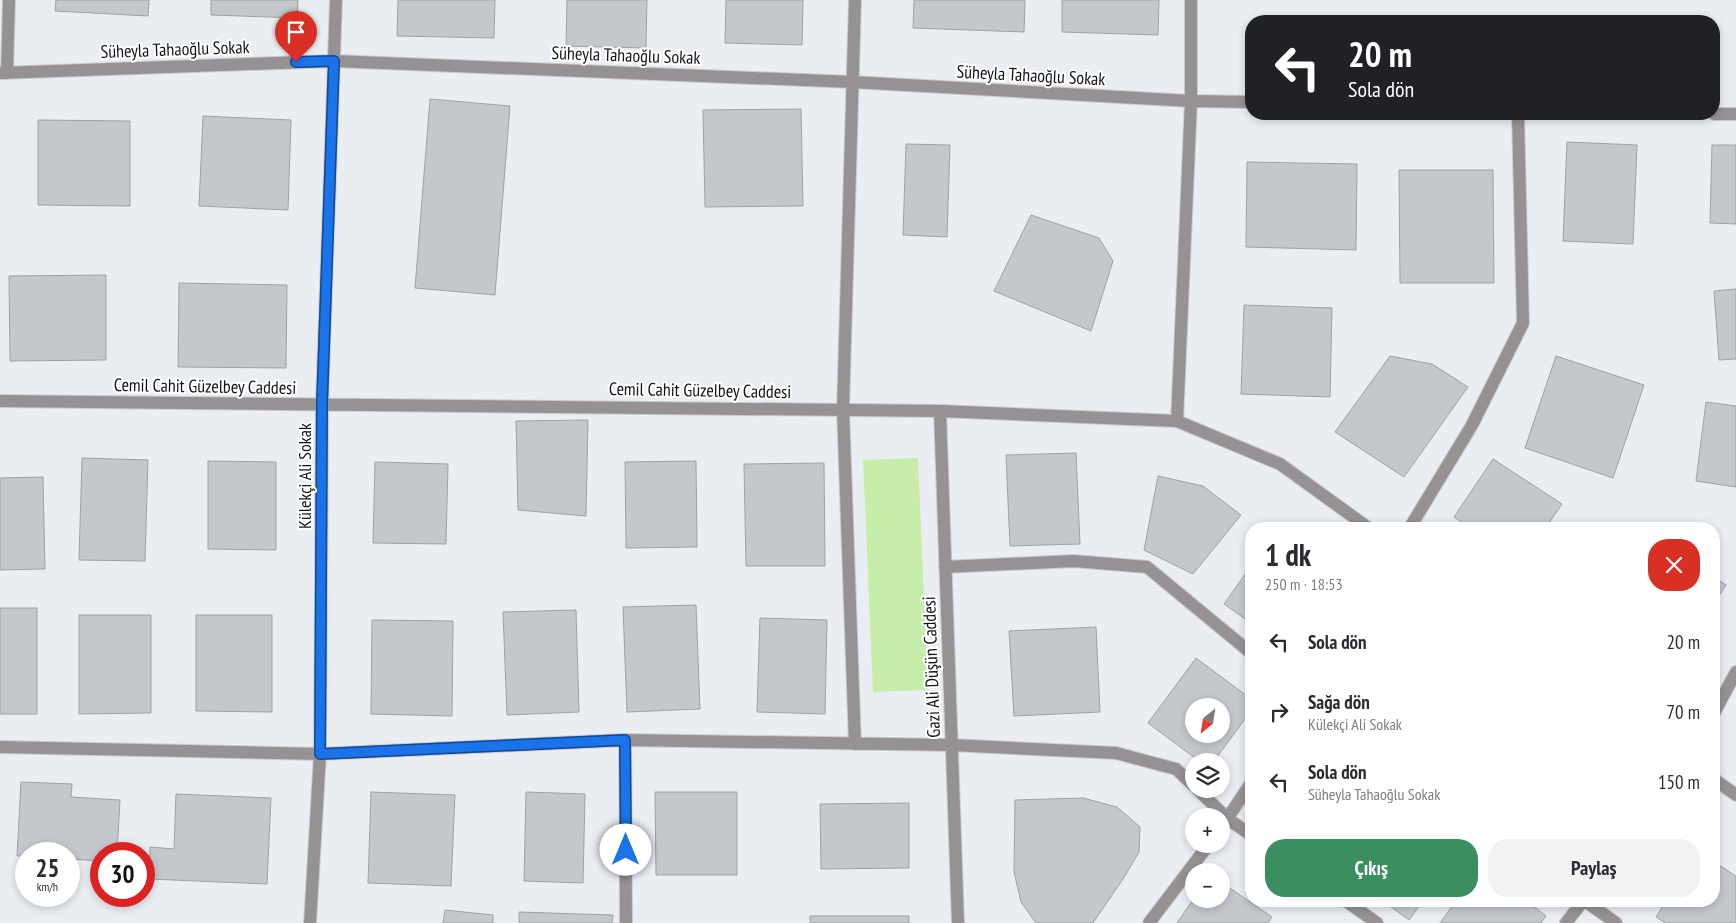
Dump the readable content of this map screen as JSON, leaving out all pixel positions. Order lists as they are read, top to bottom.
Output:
{
  "streets": {
    "street": [
      "Süheyla Tahaoğlu Sokak",
      "Cemil Cahit Güzelbey Caddesi",
      "Külekçi Ali Sokak",
      "Gazi Ali Düşün Caddesi"
    ]
  },
  "crossings": [
    ["Süheyla Tahaoğlu Sokak", "Külekçi Ali Sokak"],
    ["Cemil Cahit Güzelbey Caddesi", "Külekçi Ali Sokak"],
    ["Cemil Cahit Güzelbey Caddesi", "Gazi Ali Düşün Caddesi"]
  ],
  "north": "bottom left",
  "page": {
    "turn": ["20 m", "Sola dön"],
    "heading": ["1 dk", "250 m · 18:53"],
    "list": [
      {
        "name": "Sola dön",
        "value": "20 m"
      },
      {
        "name": "Sağa dön",
        "note": "Külekçi Ali Sokak",
        "value": "70 m"
      },
      {
        "name": "Sola dön",
        "note": "Süheyla Tahaoğlu Sokak",
        "value": "150 m"
      }
    ],
    "map_buttons": ["+", "−"],
    "buttons": ["Çıkış", "Paylaş"],
    "speed": "25 km/h",
    "limit": "30"
  }
}
